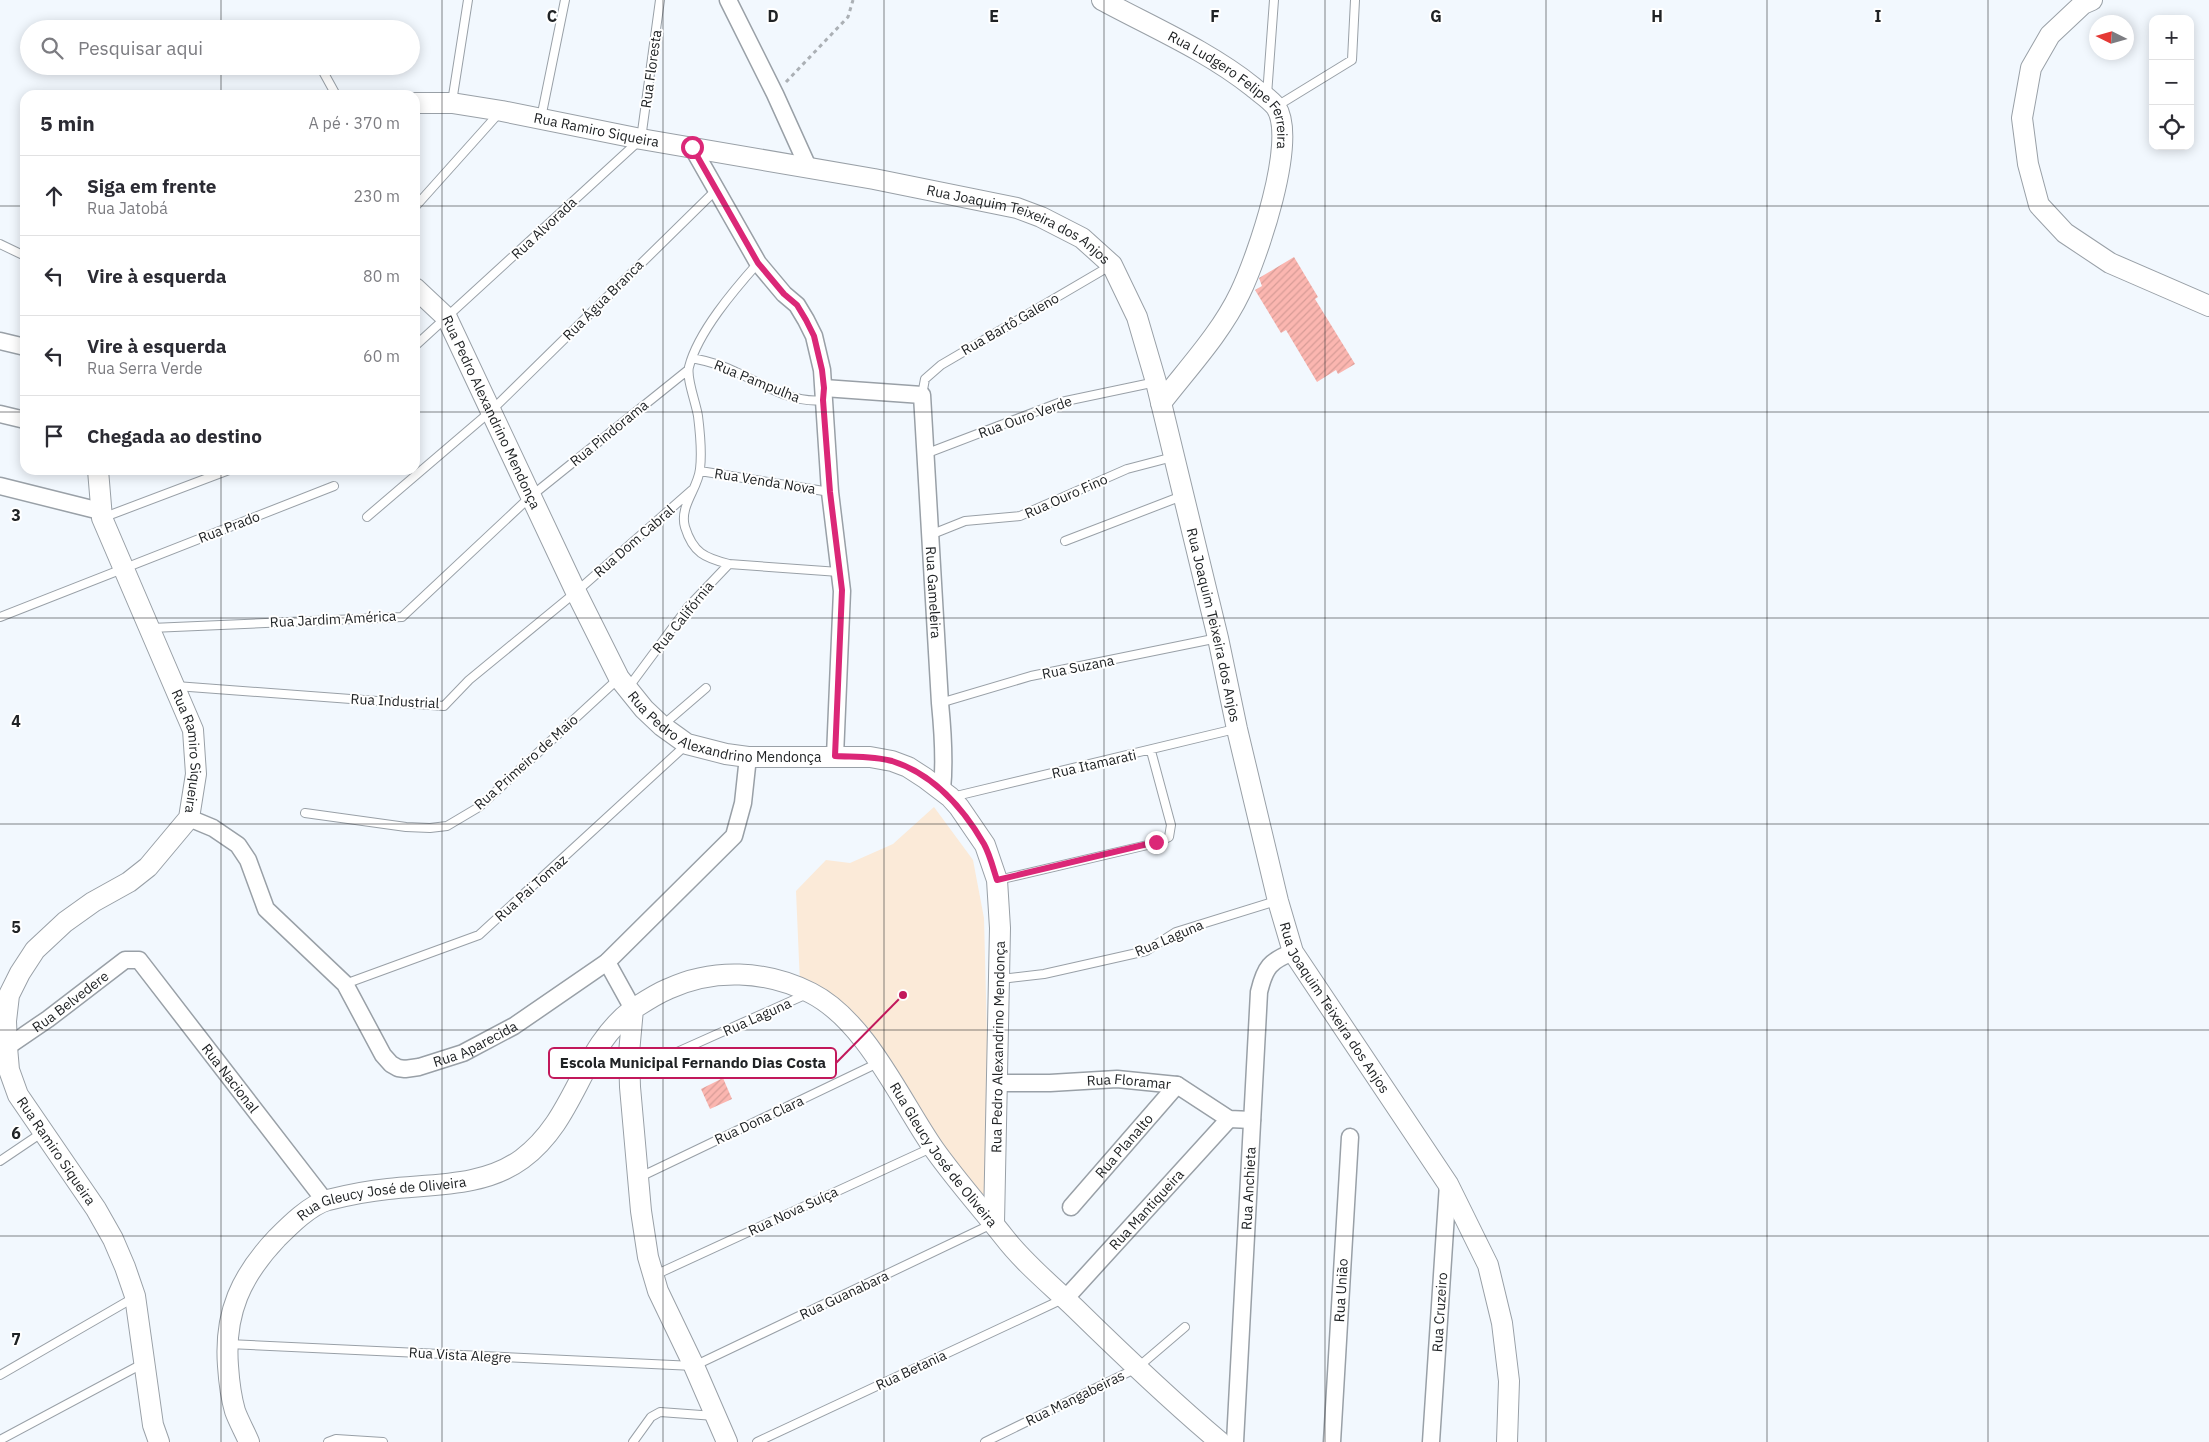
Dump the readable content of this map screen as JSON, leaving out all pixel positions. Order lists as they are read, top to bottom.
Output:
{
  "streets": {
    "street": [
      "Rua Ludgero Felipe Ferreira",
      "Rua Ramiro Siqueira",
      "Rua Joaquim Teixeira dos Anjos",
      "Rua Pedro Alexandrino Mendonça",
      "Rua Gameleira",
      "Rua Belvedere",
      "Rua Aparecida",
      "Rua Nacional",
      "Rua Floramar",
      "Rua Planalto",
      "Rua Gleucy José de Oliveira",
      "Rua Anchieta",
      "Rua Mantiqueira",
      "Rua União",
      "Rua Cruzeiro"
    ],
    "lane": [
      "Rua Floresta",
      "Rua Alvorada",
      "Rua Água Branca",
      "Rua Bartô Galeno",
      "Rua Pampulha",
      "Rua Ouro Verde",
      "Rua Pindorama",
      "Rua Venda Nova",
      "Rua Ouro Fino",
      "Rua Prado",
      "Rua Dom Cabral",
      "Rua Califórnia",
      "Rua Jardim América",
      "Rua Suzana",
      "Rua Industrial",
      "Rua Primeiro de Maio",
      "Rua Itamarati",
      "Rua Pai Tomaz",
      "Rua Laguna",
      "Rua Dona Clara",
      "Rua Nova Suíça",
      "Rua Guanabara",
      "Rua Vista Alegre",
      "Rua Betania",
      "Rua Mangabeiras"
    ]
  },
  "crossings": [
    ["Rua Floresta", "Rua Ramiro Siqueira"],
    ["Rua Floresta", "Rua Alvorada"],
    ["Rua Ludgero Felipe Ferreira", "Rua Joaquim Teixeira dos Anjos"],
    ["Rua Ramiro Siqueira", "Rua Joaquim Teixeira dos Anjos"],
    ["Rua Ramiro Siqueira", "Rua Alvorada"],
    ["Rua Ramiro Siqueira", "Rua Prado"],
    ["Rua Ramiro Siqueira", "Rua Jardim América"],
    ["Rua Ramiro Siqueira", "Rua Industrial"],
    ["Rua Ramiro Siqueira", "Rua Belvedere"],
    ["Rua Ramiro Siqueira", "Rua Aparecida"],
    ["Rua Joaquim Teixeira dos Anjos", "Rua Bartô Galeno"],
    ["Rua Joaquim Teixeira dos Anjos", "Rua Ouro Verde"],
    ["Rua Joaquim Teixeira dos Anjos", "Rua Ouro Fino"],
    ["Rua Joaquim Teixeira dos Anjos", "Rua Suzana"],
    ["Rua Joaquim Teixeira dos Anjos", "Rua Itamarati"],
    ["Rua Joaquim Teixeira dos Anjos", "Rua Laguna"],
    ["Rua Joaquim Teixeira dos Anjos", "Rua Anchieta"],
    ["Rua Joaquim Teixeira dos Anjos", "Rua Cruzeiro"],
    ["Rua Alvorada", "Rua Pedro Alexandrino Mendonça"],
    ["Rua Água Branca", "Rua Pedro Alexandrino Mendonça"],
    ["Rua Bartô Galeno", "Rua Gameleira"],
    ["Rua Pedro Alexandrino Mendonça", "Rua Pindorama"],
    ["Rua Pedro Alexandrino Mendonça", "Rua Dom Cabral"],
    ["Rua Pedro Alexandrino Mendonça", "Rua Gameleira"],
    ["Rua Pedro Alexandrino Mendonça", "Rua Califórnia"],
    ["Rua Pedro Alexandrino Mendonça", "Rua Jardim América"],
    ["Rua Pedro Alexandrino Mendonça", "Rua Industrial"],
    ["Rua Pedro Alexandrino Mendonça", "Rua Primeiro de Maio"],
    ["Rua Pedro Alexandrino Mendonça", "Rua Itamarati"],
    ["Rua Pedro Alexandrino Mendonça", "Rua Pai Tomaz"],
    ["Rua Pedro Alexandrino Mendonça", "Rua Laguna"],
    ["Rua Pedro Alexandrino Mendonça", "Rua Aparecida"],
    ["Rua Pedro Alexandrino Mendonça", "Rua Floramar"],
    ["Rua Pedro Alexandrino Mendonça", "Rua Gleucy José de Oliveira"],
    ["Rua Pedro Alexandrino Mendonça", "Rua Guanabara"],
    ["Rua Ouro Verde", "Rua Gameleira"],
    ["Rua Pindorama", "Rua Califórnia"],
    ["Rua Pindorama", "Rua Jardim América"],
    ["Rua Venda Nova", "Rua Califórnia"],
    ["Rua Ouro Fino", "Rua Gameleira"],
    ["Rua Dom Cabral", "Rua Califórnia"],
    ["Rua Dom Cabral", "Rua Industrial"],
    ["Rua Gameleira", "Rua Suzana"],
    ["Rua Gameleira", "Rua Itamarati"],
    ["Rua Califórnia", "Rua Primeiro de Maio"],
    ["Rua Pai Tomaz", "Rua Aparecida"],
    ["Rua Laguna", "Rua Gleucy José de Oliveira"],
    ["Rua Belvedere", "Rua Nacional"],
    ["Rua Nacional", "Rua Gleucy José de Oliveira"],
    ["Rua Floramar", "Rua Planalto"],
    ["Rua Floramar", "Rua Mantiqueira"],
    ["Rua Dona Clara", "Rua Gleucy José de Oliveira"],
    ["Rua Gleucy José de Oliveira", "Rua Mantiqueira"],
    ["Rua Gleucy José de Oliveira", "Rua Nova Suíça"],
    ["Rua Gleucy José de Oliveira", "Rua Guanabara"],
    ["Rua Gleucy José de Oliveira", "Rua Vista Alegre"],
    ["Rua Gleucy José de Oliveira", "Rua Betania"],
    ["Rua Gleucy José de Oliveira", "Rua Mangabeiras"],
    ["Rua Mantiqueira", "Rua Betania"],
    ["Rua Guanabara", "Rua Vista Alegre"]
  ],
  "places": ["Escola Municipal Fernando Dias Costa"],
  "north": "left",
  "page": {
    "map_buttons": ["+", "−"],
    "search": "Pesquisar aqui",
    "heading": ["5 min", "A pé · 370 m"],
    "list": [
      ["Siga em frente", "Rua Jatobá", "230 m"],
      ["Vire à esquerda", "80 m"],
      ["Vire à esquerda", "Rua Serra Verde", "60 m"],
      "Chegada ao destino"
    ]
  },
  "grid": {
    "columns": [
      "C",
      "D",
      "E",
      "F",
      "G",
      "H",
      "I"
    ],
    "rows": [
      "3",
      "4",
      "5",
      "6",
      "7"
    ]
  }
}
